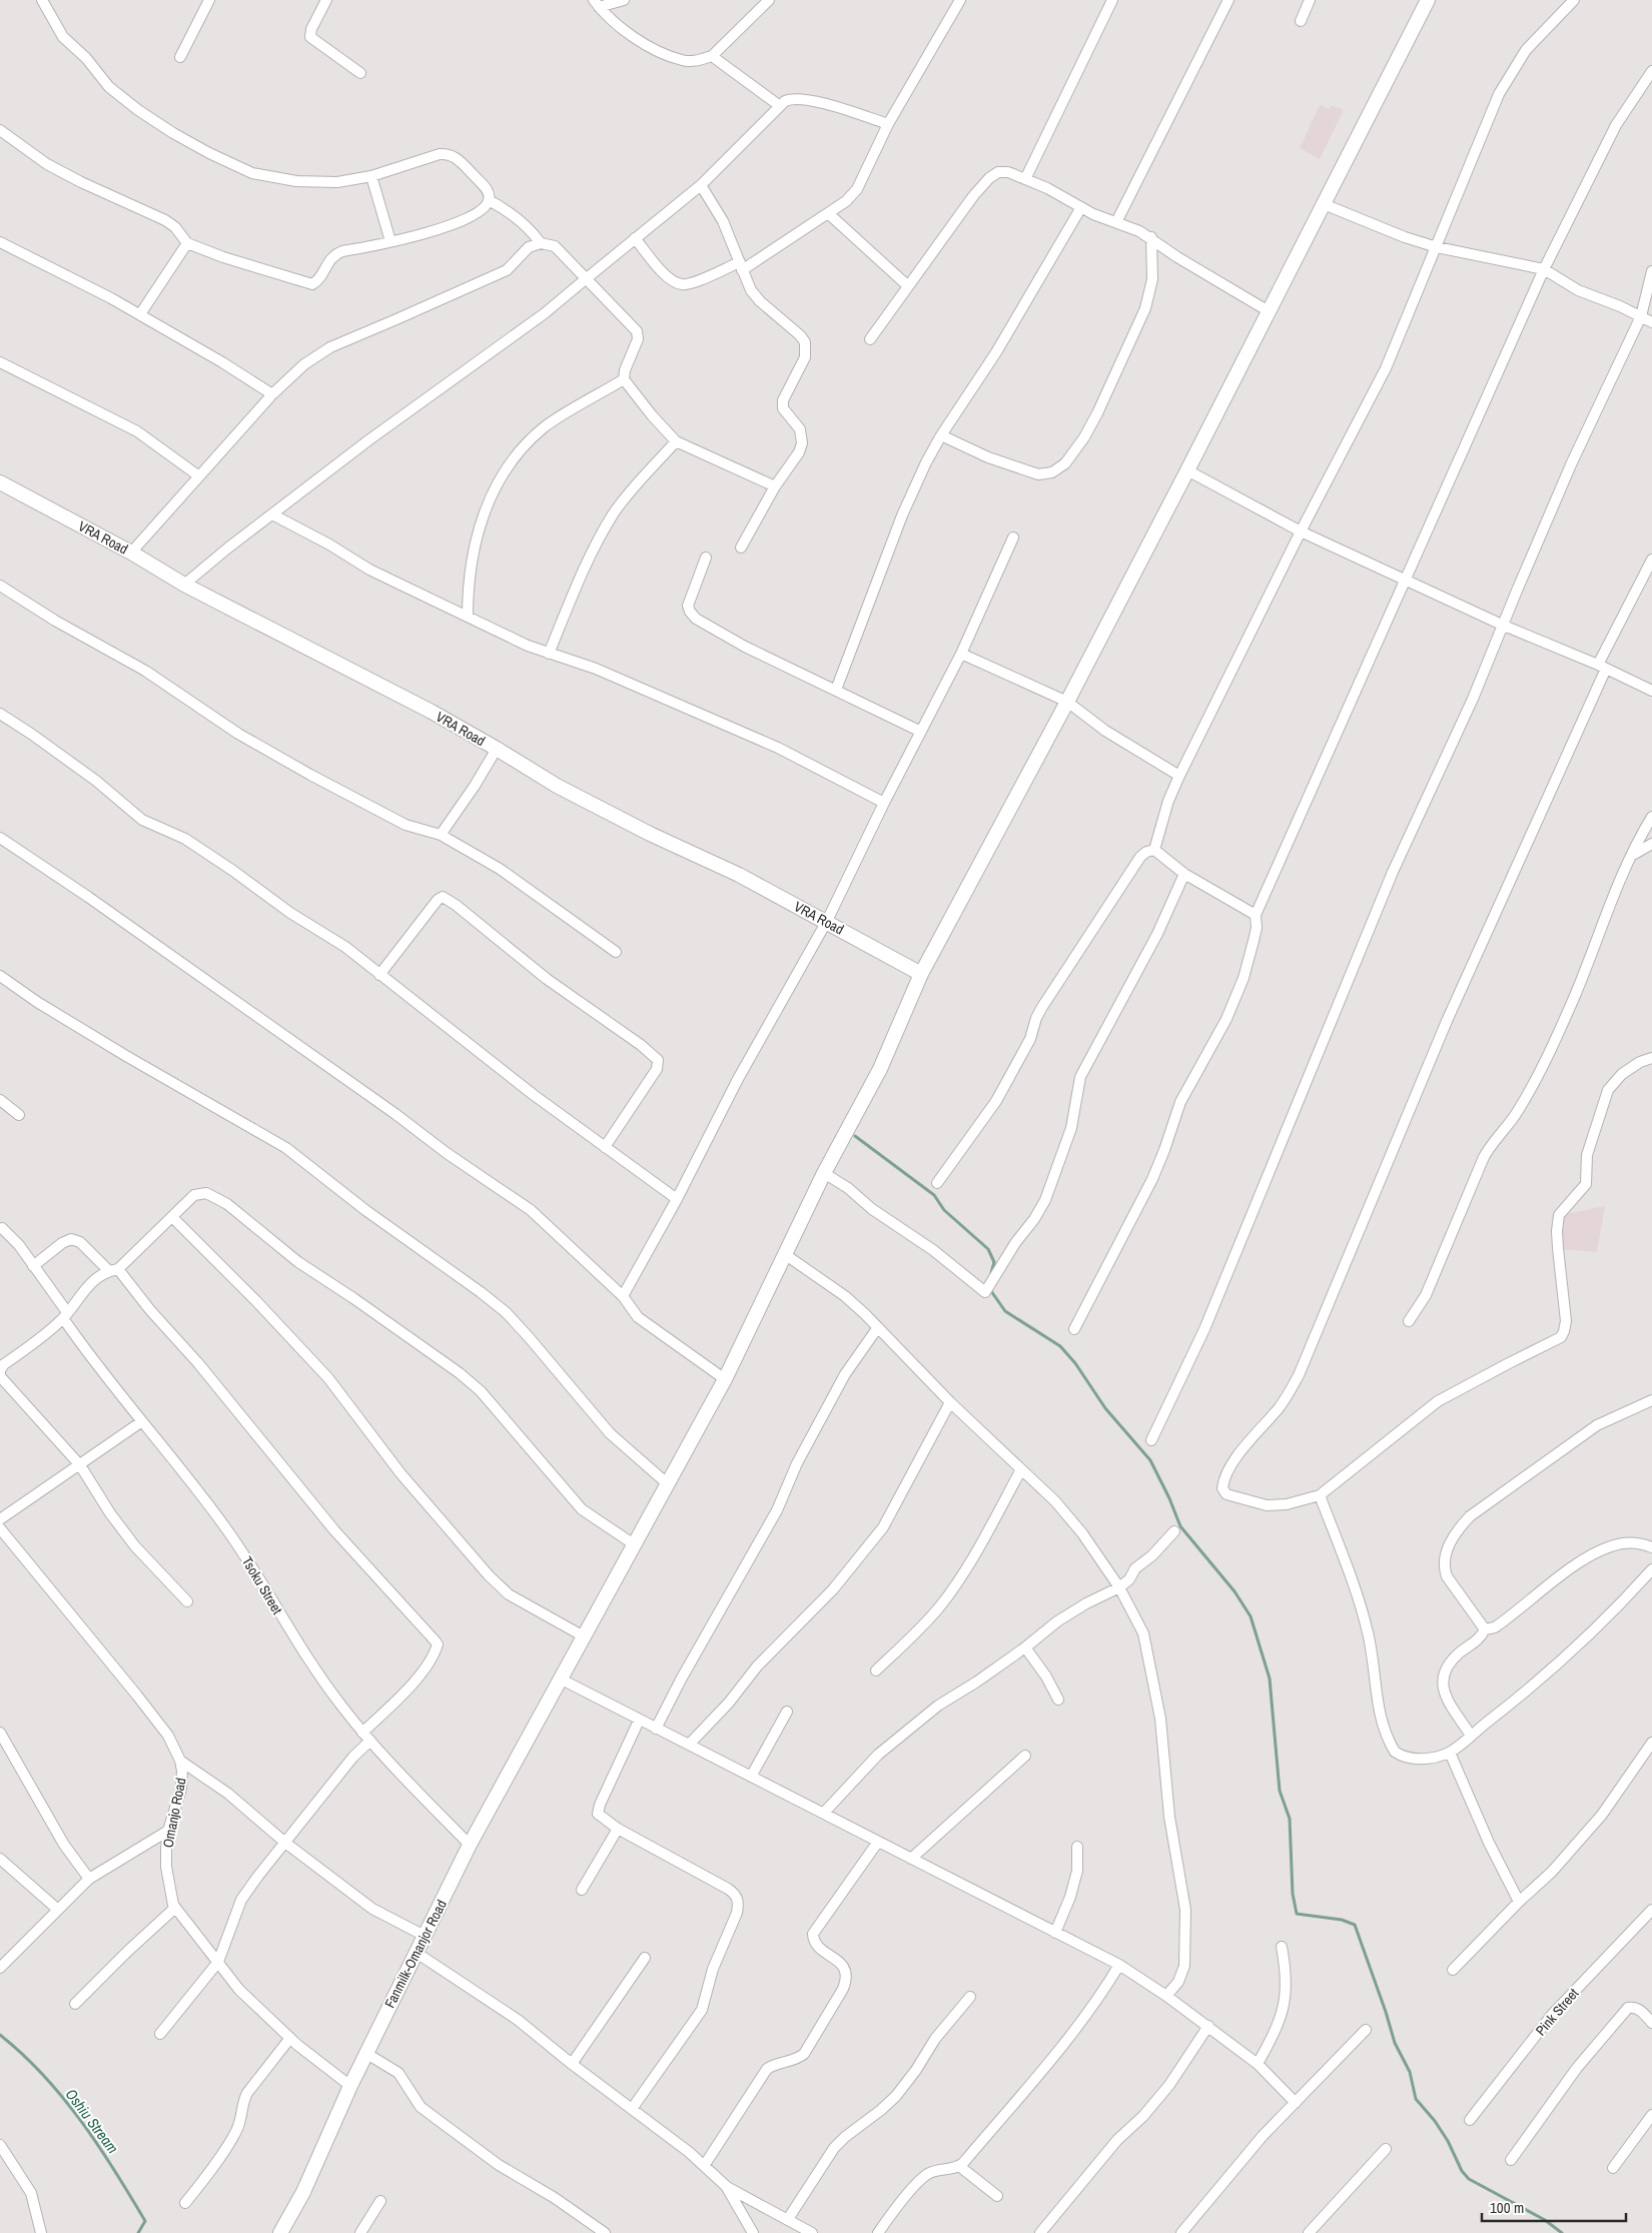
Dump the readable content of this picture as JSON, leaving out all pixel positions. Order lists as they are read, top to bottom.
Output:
{
  "streets": {
    "street": [
      "VRA Road",
      "Tsoku Street",
      "Omanjo Road",
      "Fanmilk-Omanjor Road",
      "Pink Street"
    ]
  },
  "crossings": [
    ["VRA Road", "Fanmilk-Omanjor Road"],
    ["Tsoku Street", "Fanmilk-Omanjor Road"],
    ["Omanjo Road", "Fanmilk-Omanjor Road"]
  ],
  "water": ["Oshiu Stream"],
  "scale_bar": "100 m"
}
